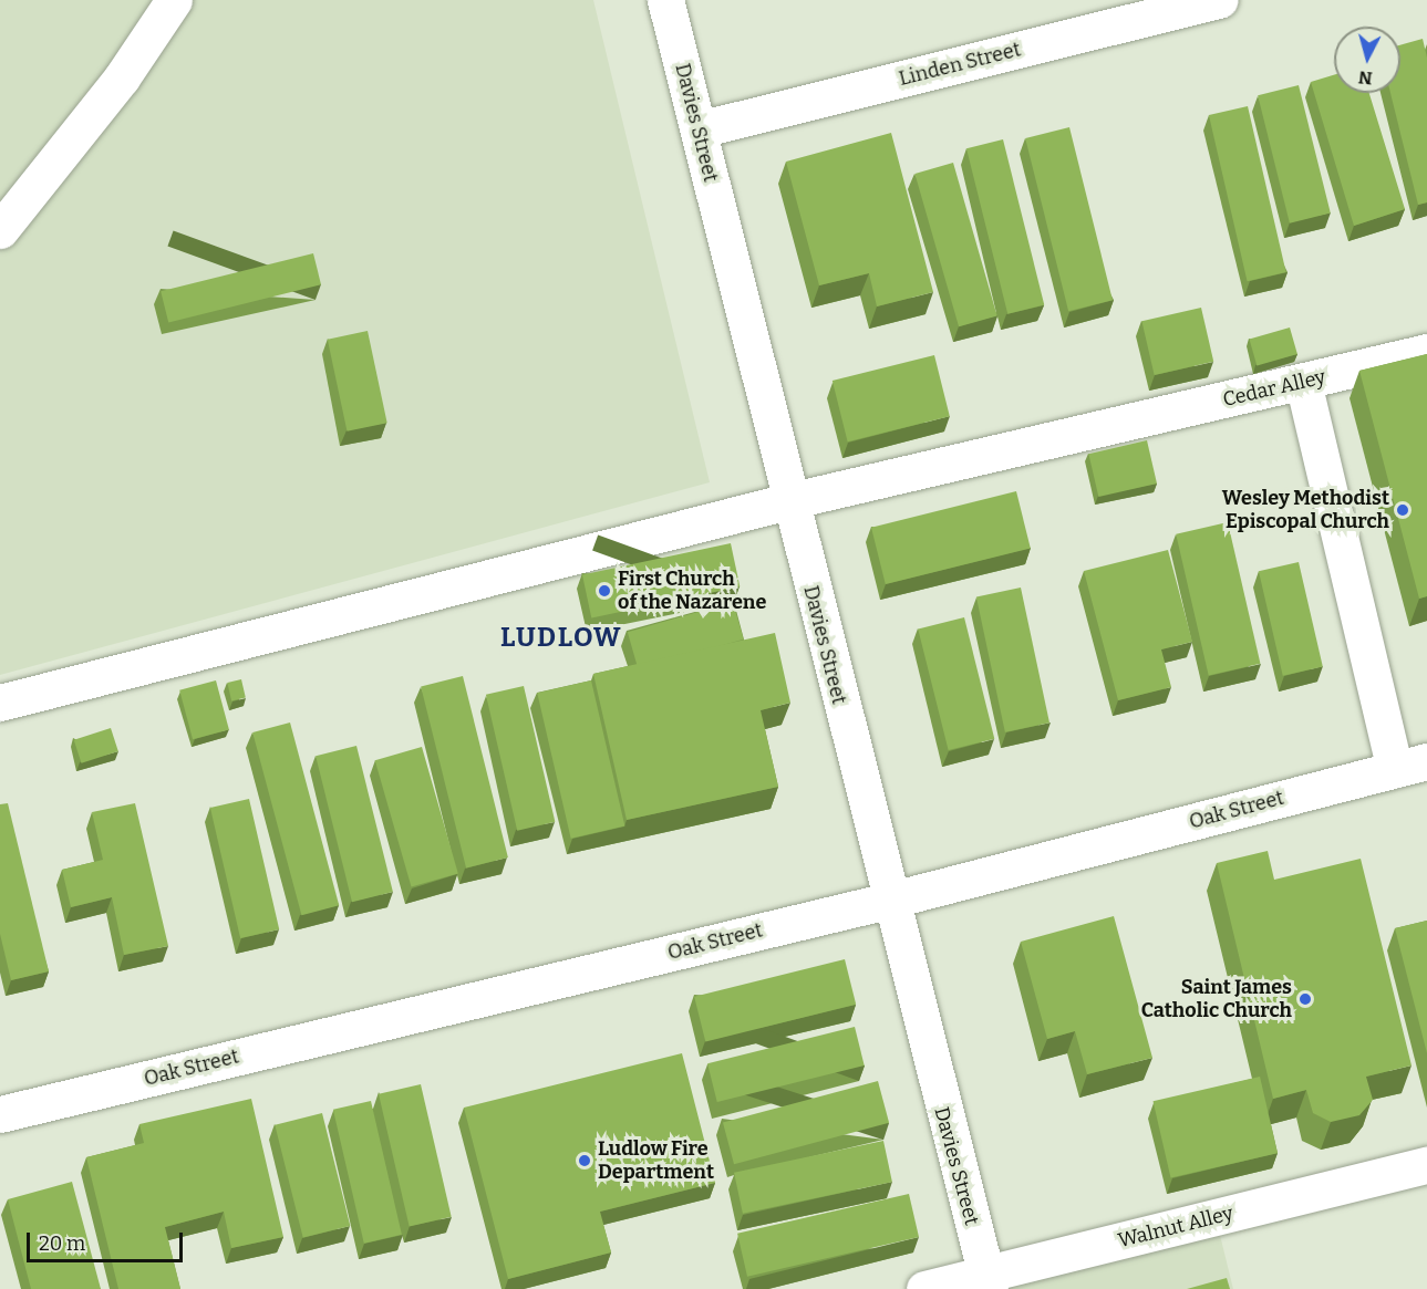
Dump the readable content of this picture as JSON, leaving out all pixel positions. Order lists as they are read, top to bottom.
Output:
{
  "streets": {
    "street": [
      "Linden Street",
      "Davies Street",
      "Cedar Alley",
      "Oak Street",
      "Walnut Alley"
    ]
  },
  "crossings": [
    ["Linden Street", "Davies Street"],
    ["Davies Street", "Cedar Alley"],
    ["Davies Street", "Oak Street"],
    ["Davies Street", "Walnut Alley"]
  ],
  "districts": ["LUDLOW"],
  "places": [
    "Wesley Methodist Episcopal Church",
    "First Church of the Nazarene",
    "Saint James Catholic Church",
    "Ludlow Fire Department"
  ],
  "scale_bar": "20 m",
  "north": "bottom"
}
